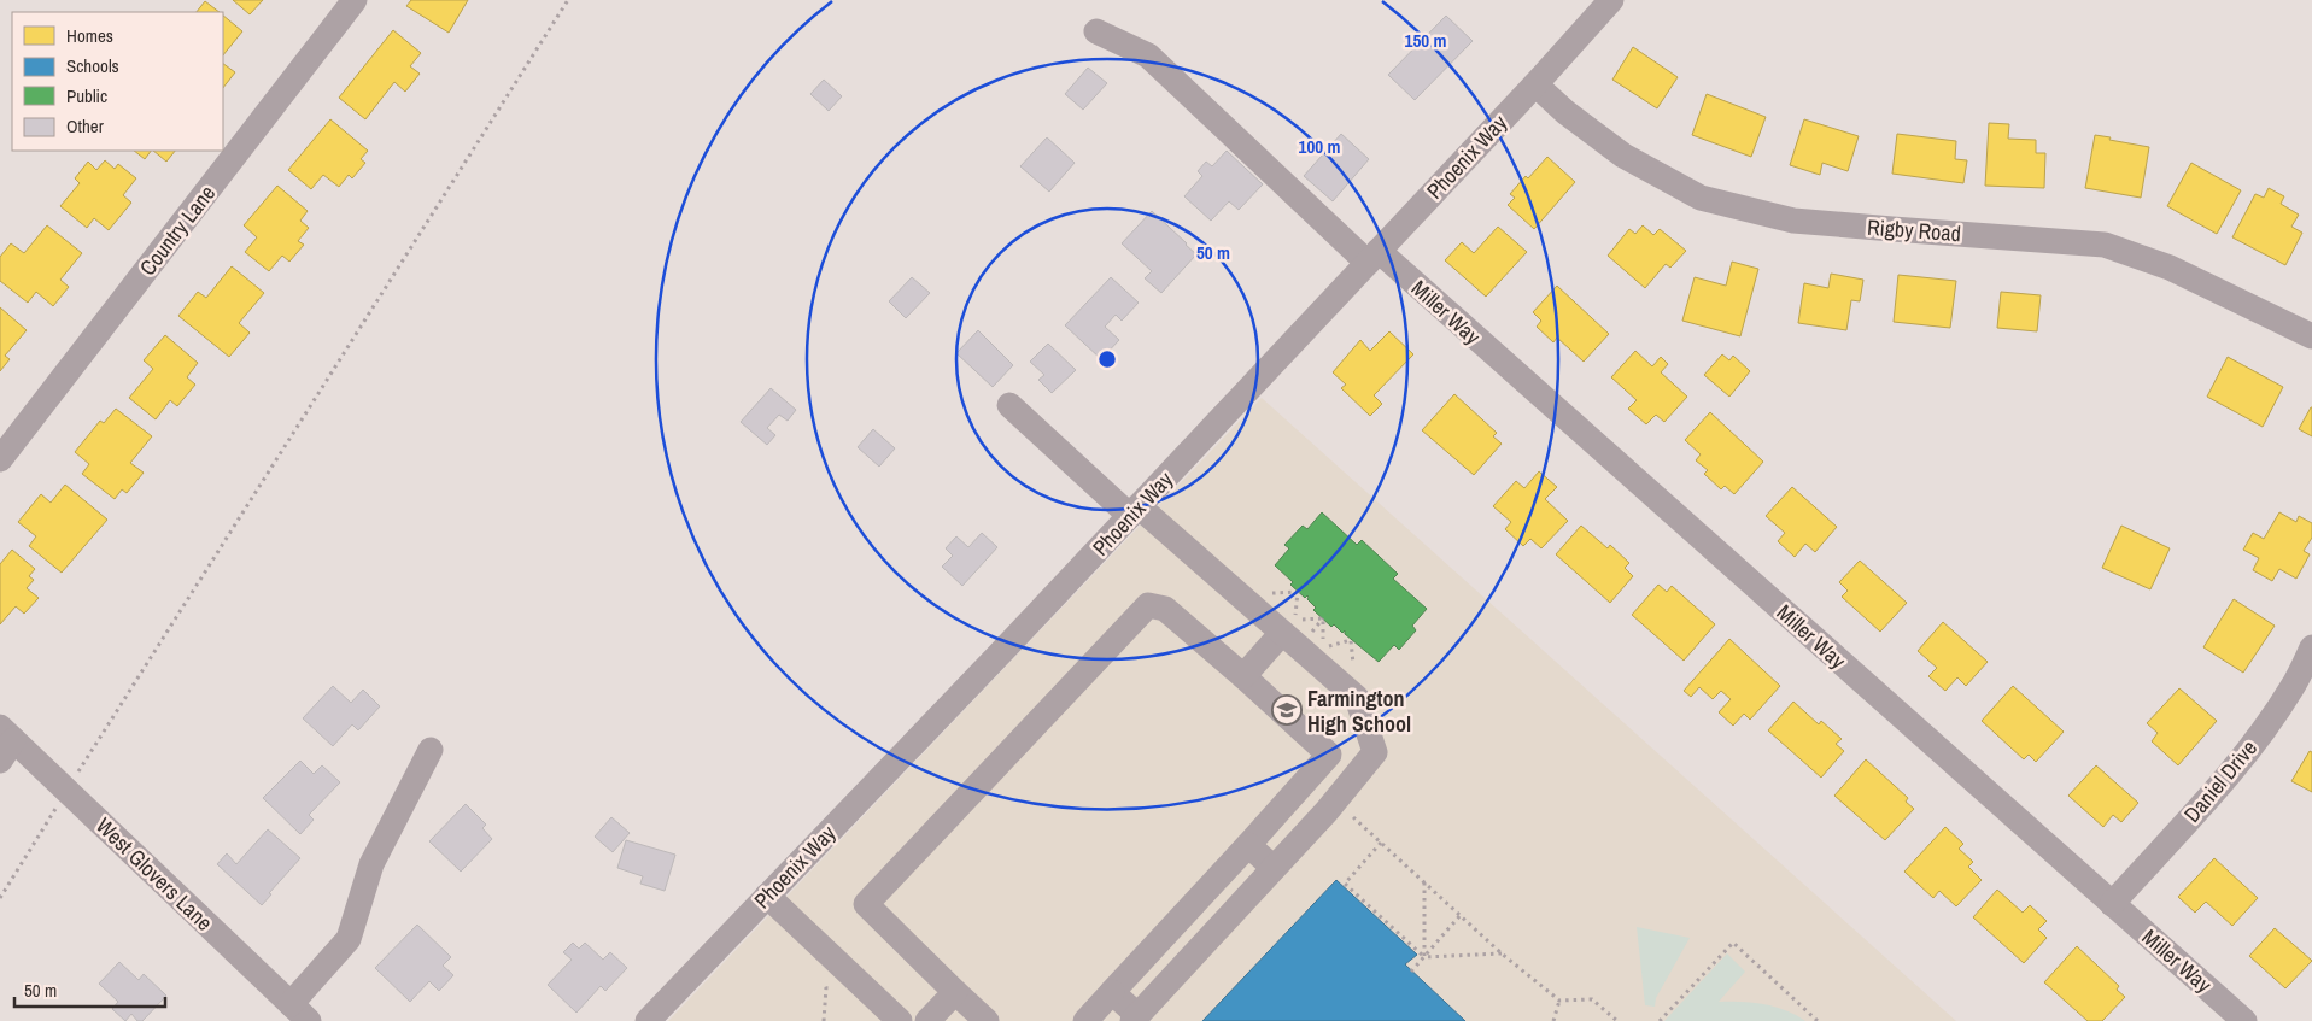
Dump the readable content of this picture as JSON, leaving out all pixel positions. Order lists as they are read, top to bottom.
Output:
{
  "streets": {
    "street": [
      "Phoenix Way",
      "Country Lane",
      "Rigby Road",
      "Miller Way",
      "Daniel Drive",
      "West Glovers Lane"
    ]
  },
  "crossings": [
    ["Phoenix Way", "Rigby Road"],
    ["Phoenix Way", "Miller Way"],
    ["Miller Way", "Daniel Drive"]
  ],
  "places": {
    "school or university": ["Farmington High School"]
  },
  "legend": [
    "Homes",
    "Schools",
    "Public",
    "Other"
  ],
  "scale_bar": "50 m",
  "rings": ["150 m", "100 m", "50 m"]
}
